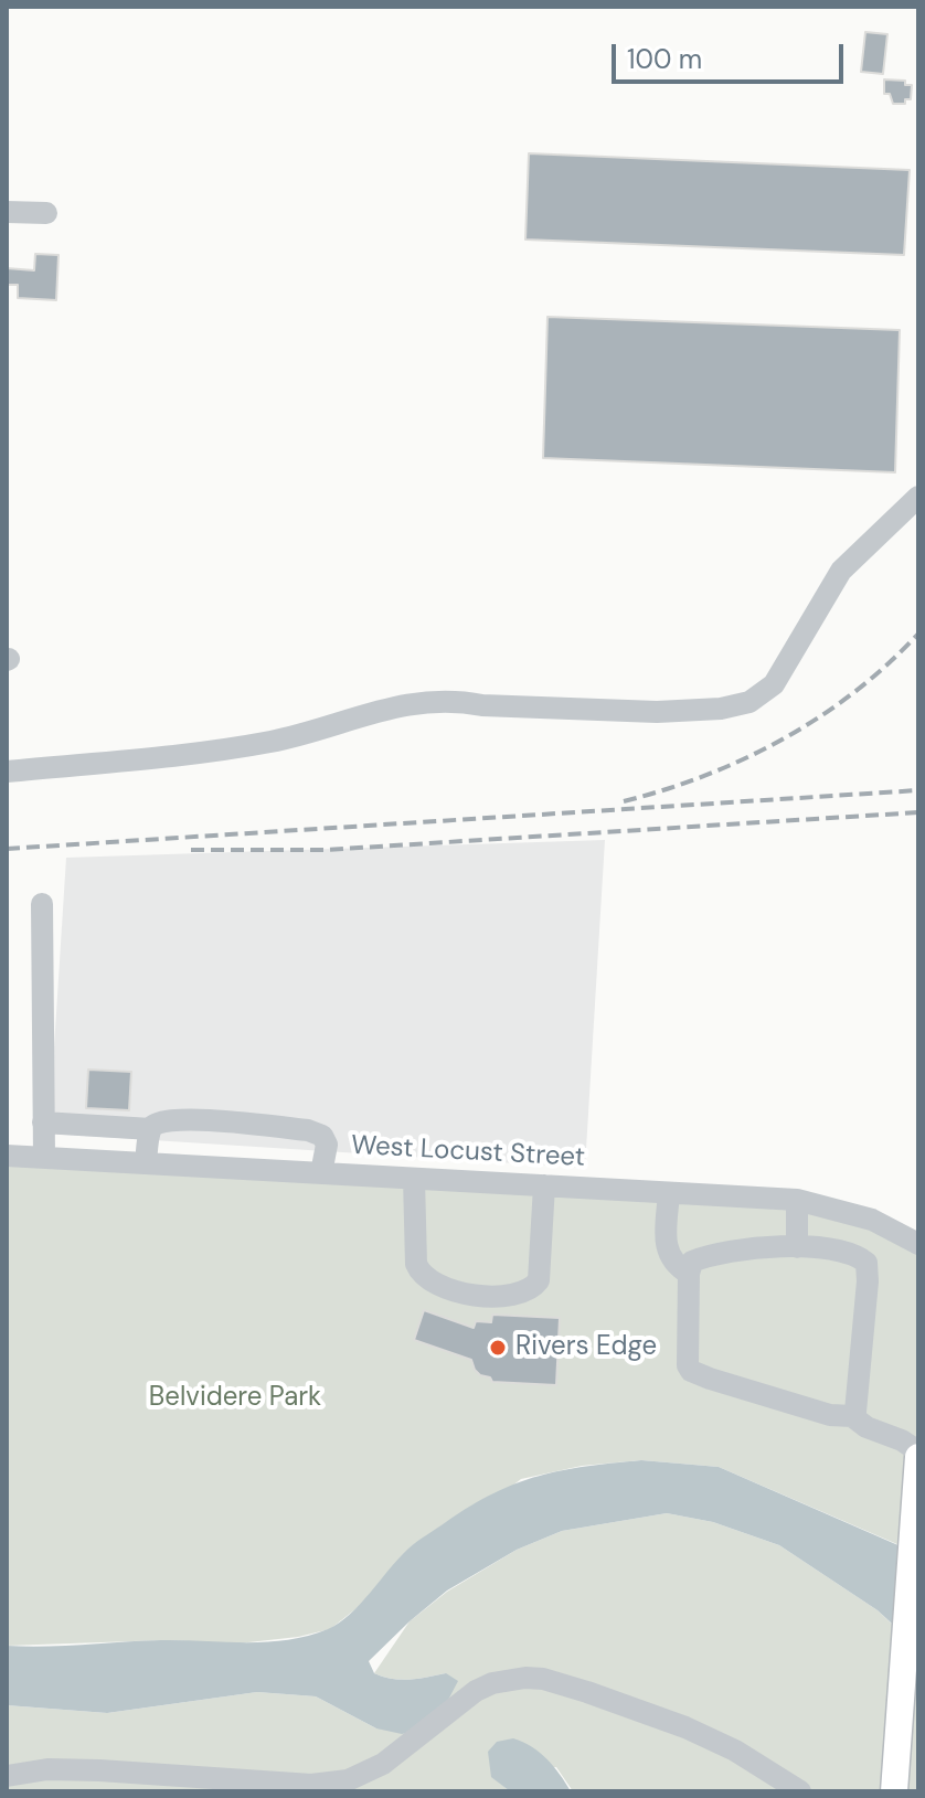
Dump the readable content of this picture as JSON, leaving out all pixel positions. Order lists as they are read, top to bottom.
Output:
{
  "streets": {
    "street": ["West Locust Street"]
  },
  "parks": ["Belvidere Park"],
  "places": ["Rivers Edge"],
  "scale_bar": "100 m"
}
